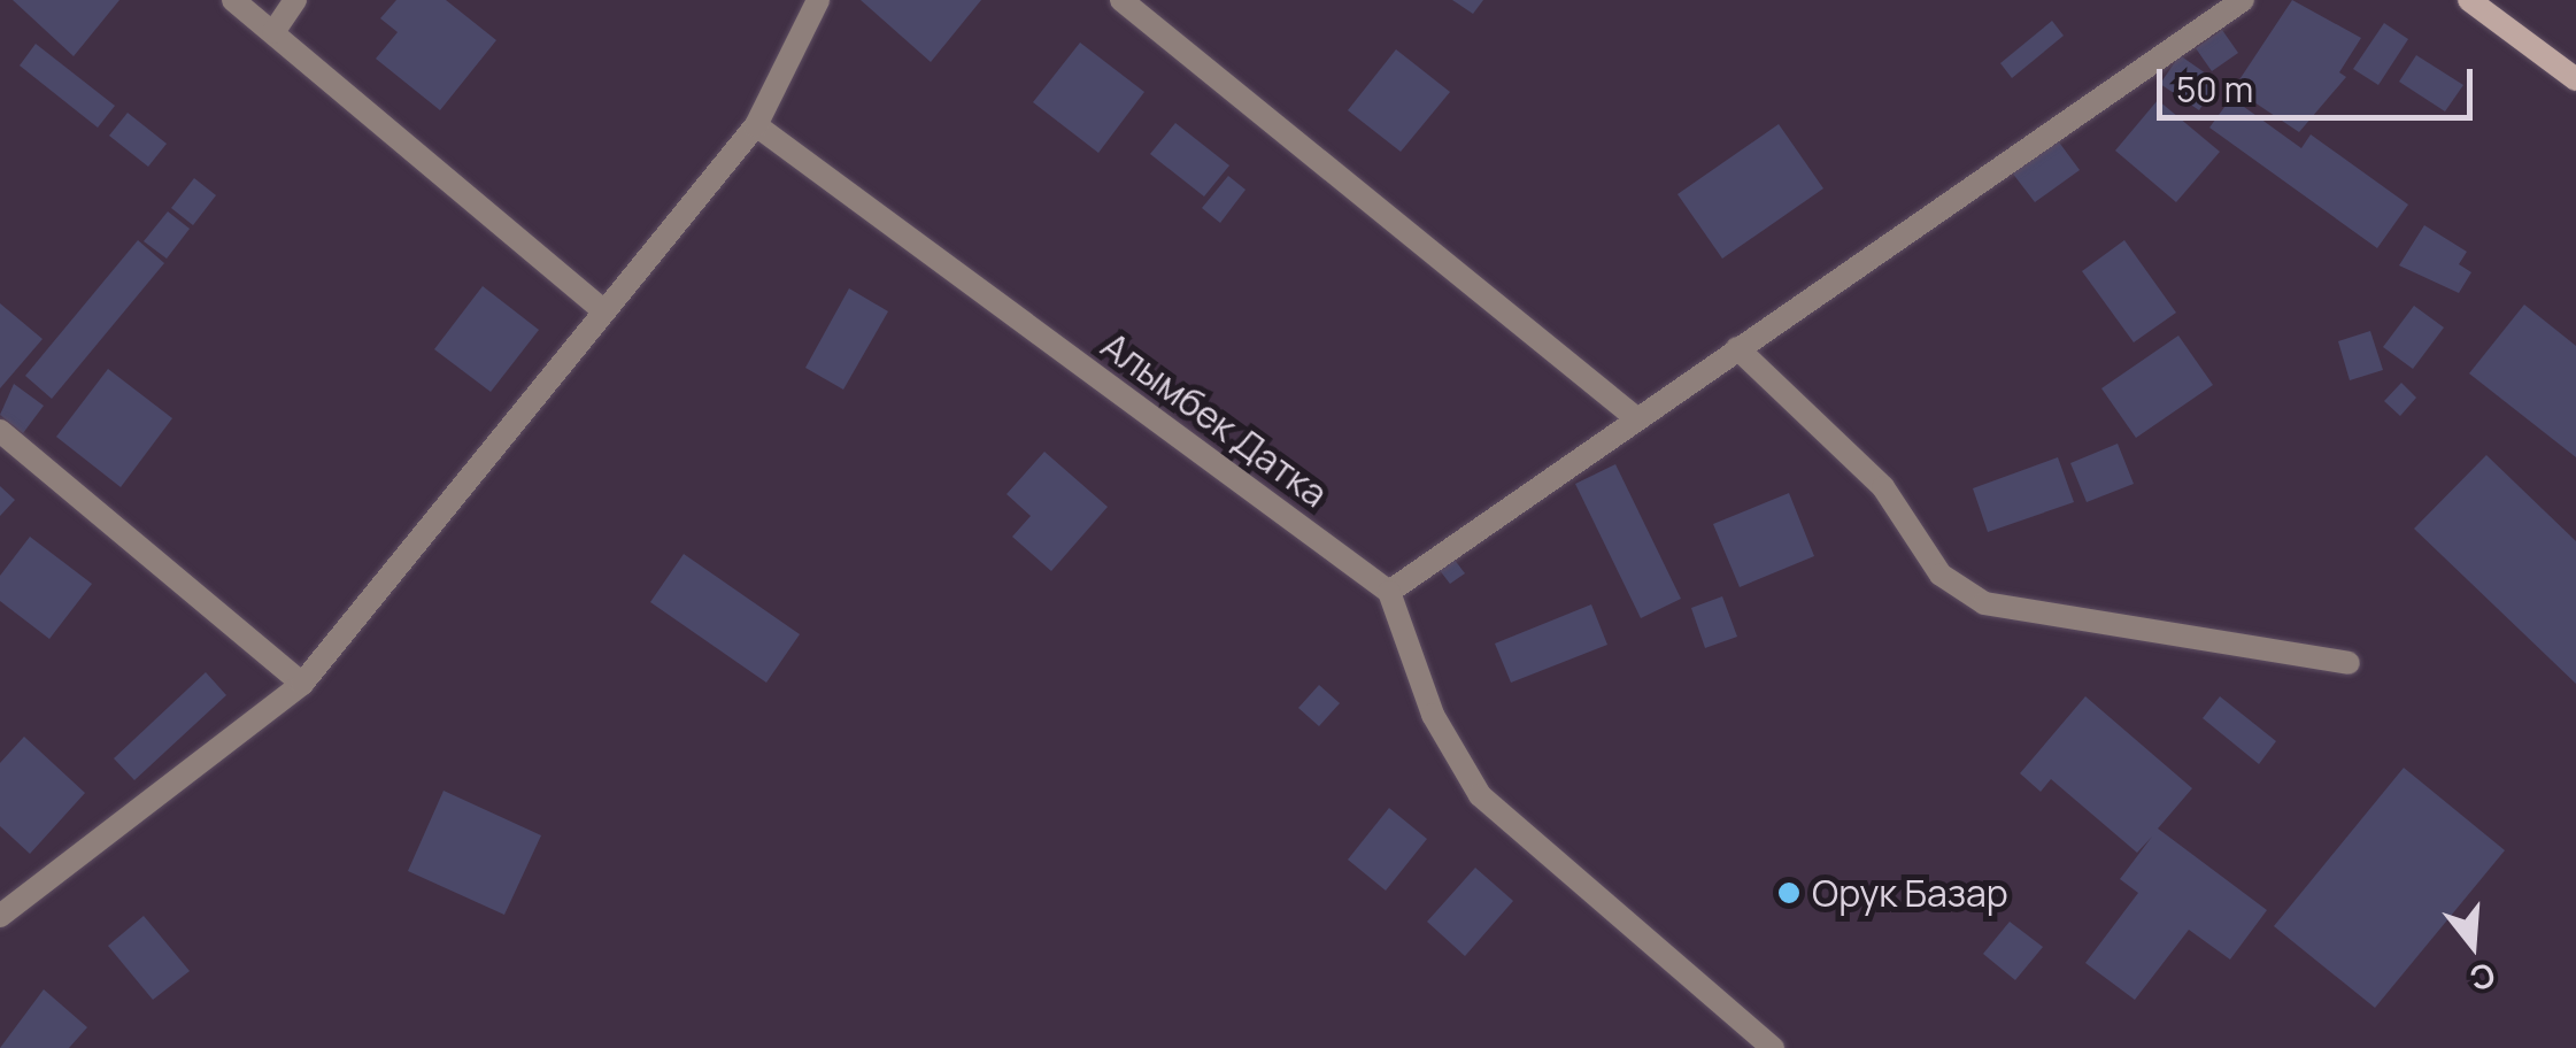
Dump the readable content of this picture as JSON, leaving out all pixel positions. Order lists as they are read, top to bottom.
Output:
{
  "streets": {
    "street": ["Алымбек Датка"]
  },
  "places": ["Орук Базар"],
  "scale_bar": "50 m",
  "north": "bottom"
}
